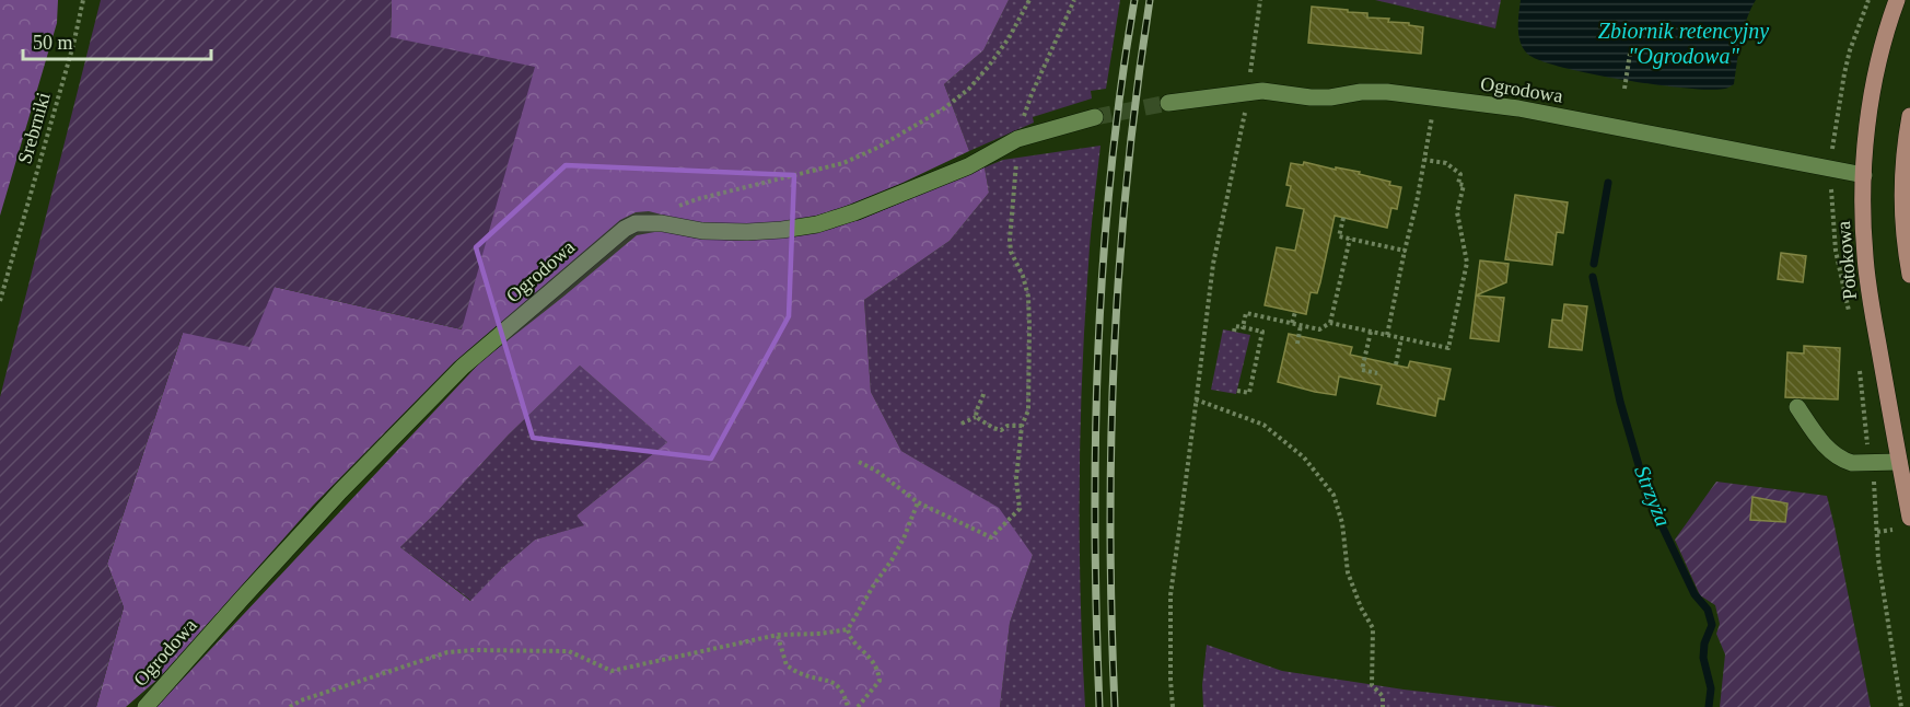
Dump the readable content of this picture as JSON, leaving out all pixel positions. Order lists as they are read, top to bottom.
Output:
{
  "streets": {
    "main road": ["Potokowa"],
    "street": ["Ogrodowa"],
    "path": ["Srebrniki"]
  },
  "crossings": [
    ["Ogrodowa", "Potokowa"]
  ],
  "water": ["Zbiornik retencyjny \"Ogrodowa\"", "Strzyża"],
  "scale_bar": "50 m"
}
